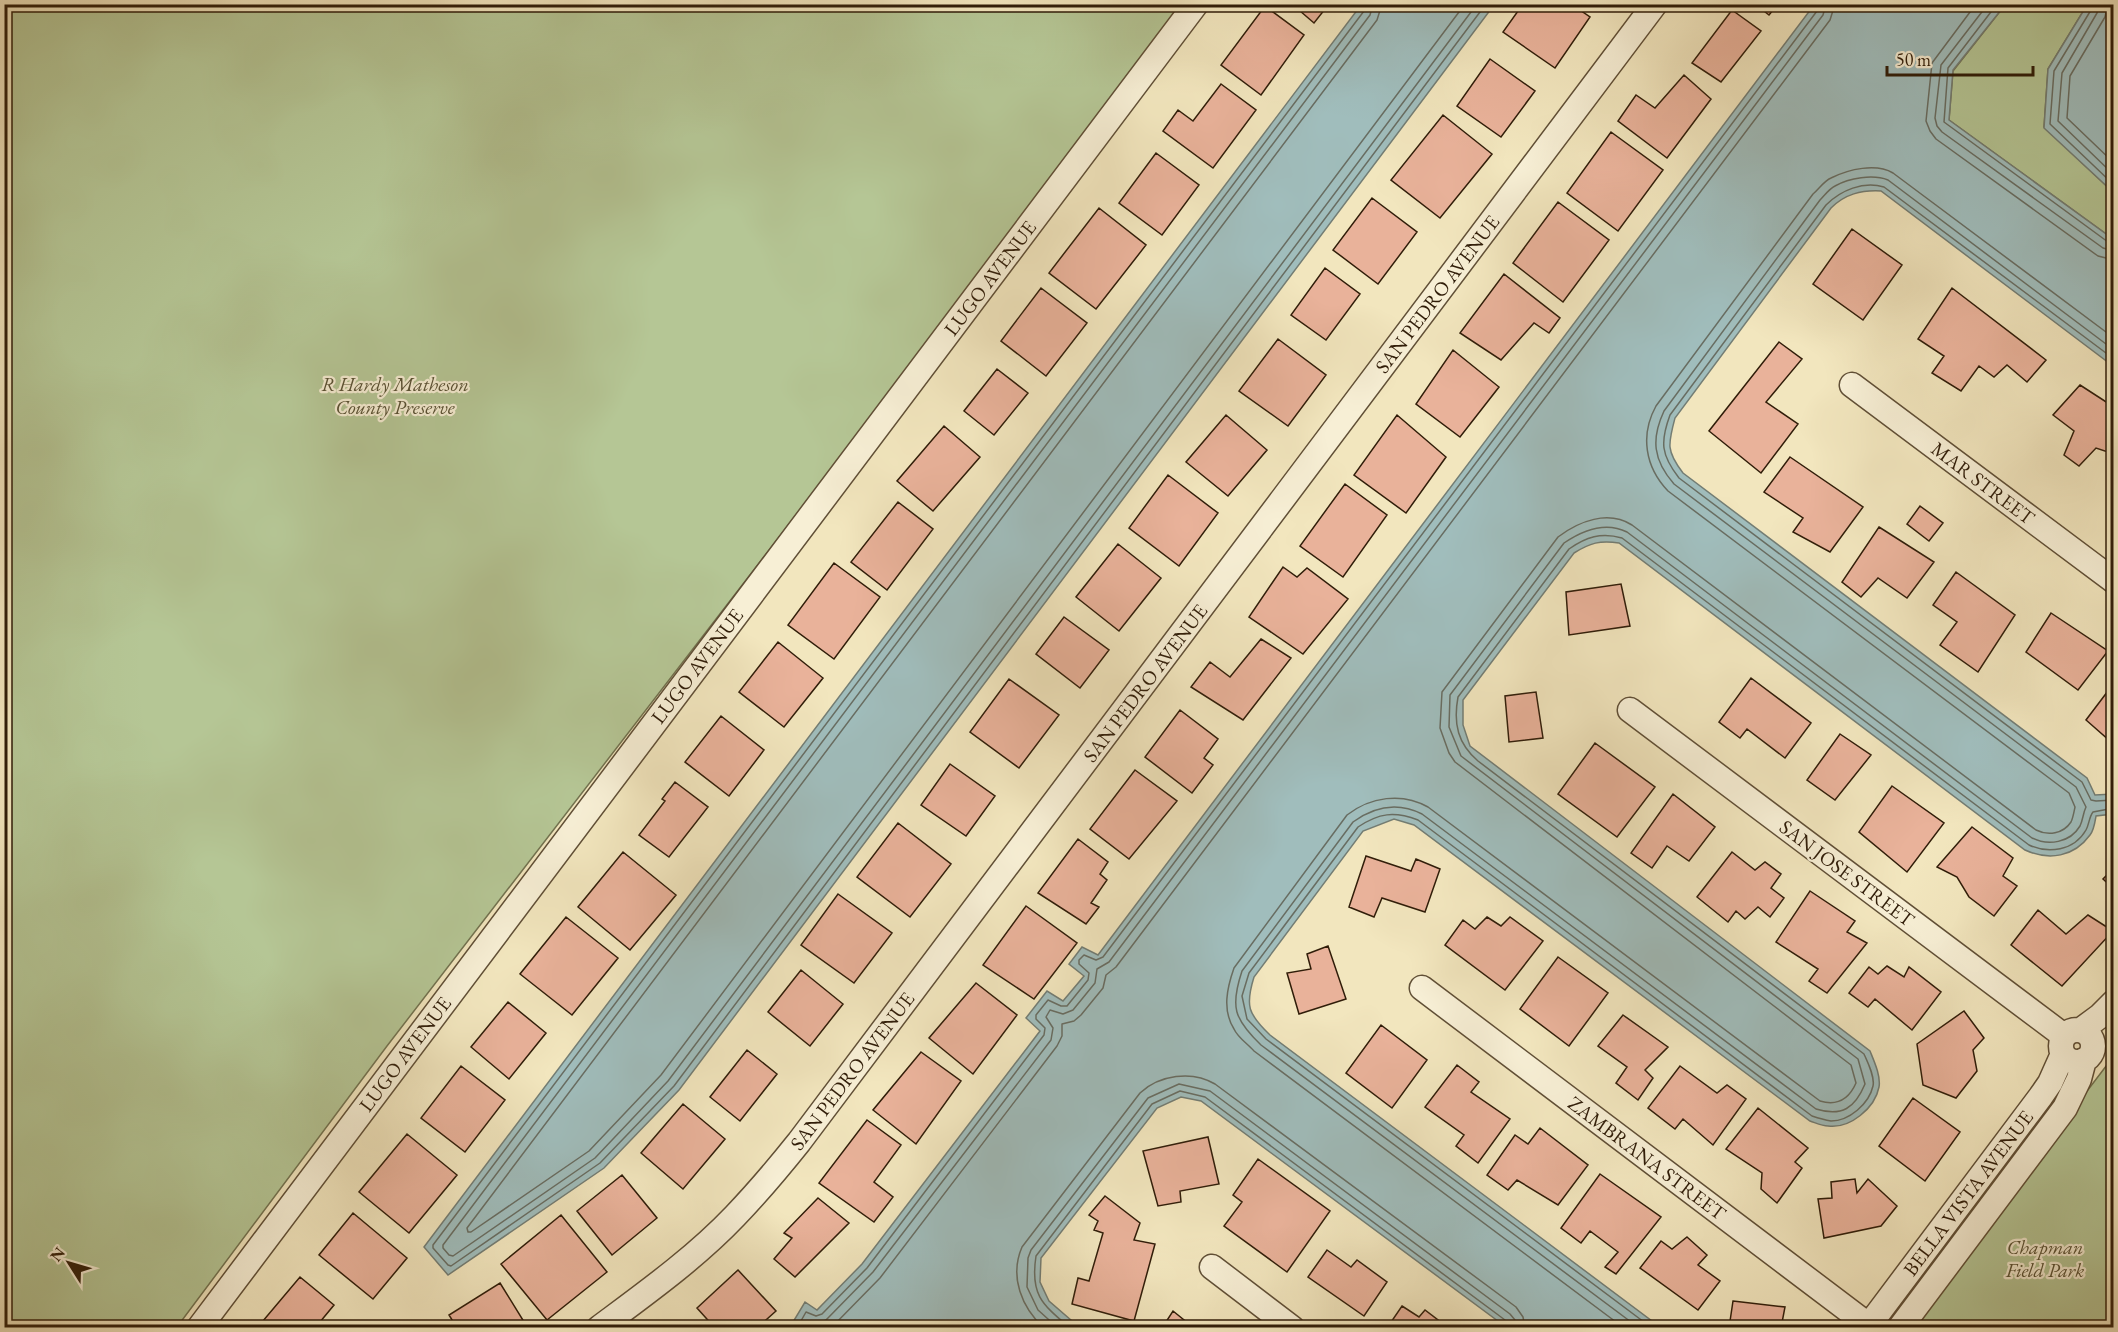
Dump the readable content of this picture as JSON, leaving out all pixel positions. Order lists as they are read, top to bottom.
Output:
{
  "streets": {
    "street": [
      "LUGO AVENUE",
      "SAN PEDRO AVENUE",
      "MAR STREET",
      "SAN JOSE STREET",
      "ZAMBRANA STREET",
      "BELLA VISTA AVENUE"
    ]
  },
  "crossings": [
    ["SAN JOSE STREET", "BELLA VISTA AVENUE"],
    ["ZAMBRANA STREET", "BELLA VISTA AVENUE"]
  ],
  "parks": ["R Hardy Matheson County Preserve", "Chapman Field Park"],
  "scale_bar": "50 m",
  "north": "top left"
}
